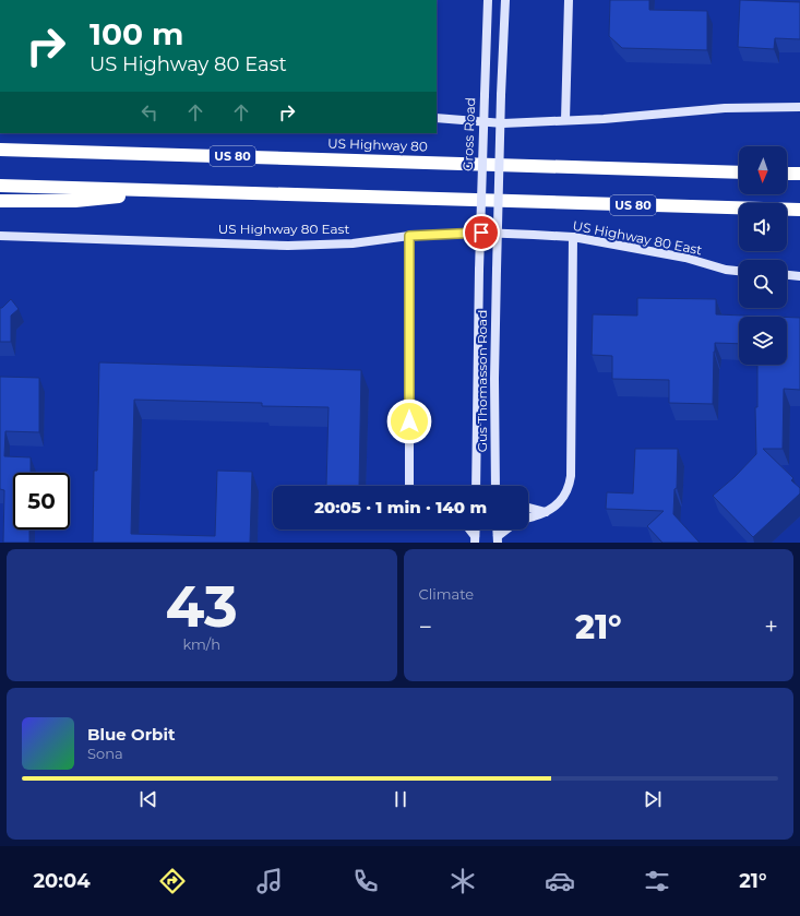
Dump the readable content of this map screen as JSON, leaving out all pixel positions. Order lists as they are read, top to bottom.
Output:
{
  "streets": {
    "highway": ["US Highway 80", "US 80"],
    "main road": ["Gross Road", "US Highway 80 East", "Gus Thomasson Road"]
  },
  "crossings": [
    ["Gross Road", "Gus Thomasson Road"]
  ],
  "north": "bottom",
  "page": {
    "turn": ["100 m", "US Highway 80 East"],
    "limit": "50",
    "trip": "20:05 · 1 min · 140 m",
    "tile": [
      ["43", "km/h"],
      "Climate"
    ],
    "heat": ["−", "21°", "+"],
    "song": ["Blue Orbit", "Sona"],
    "tabs": ["20:04", "21°"]
  }
}
